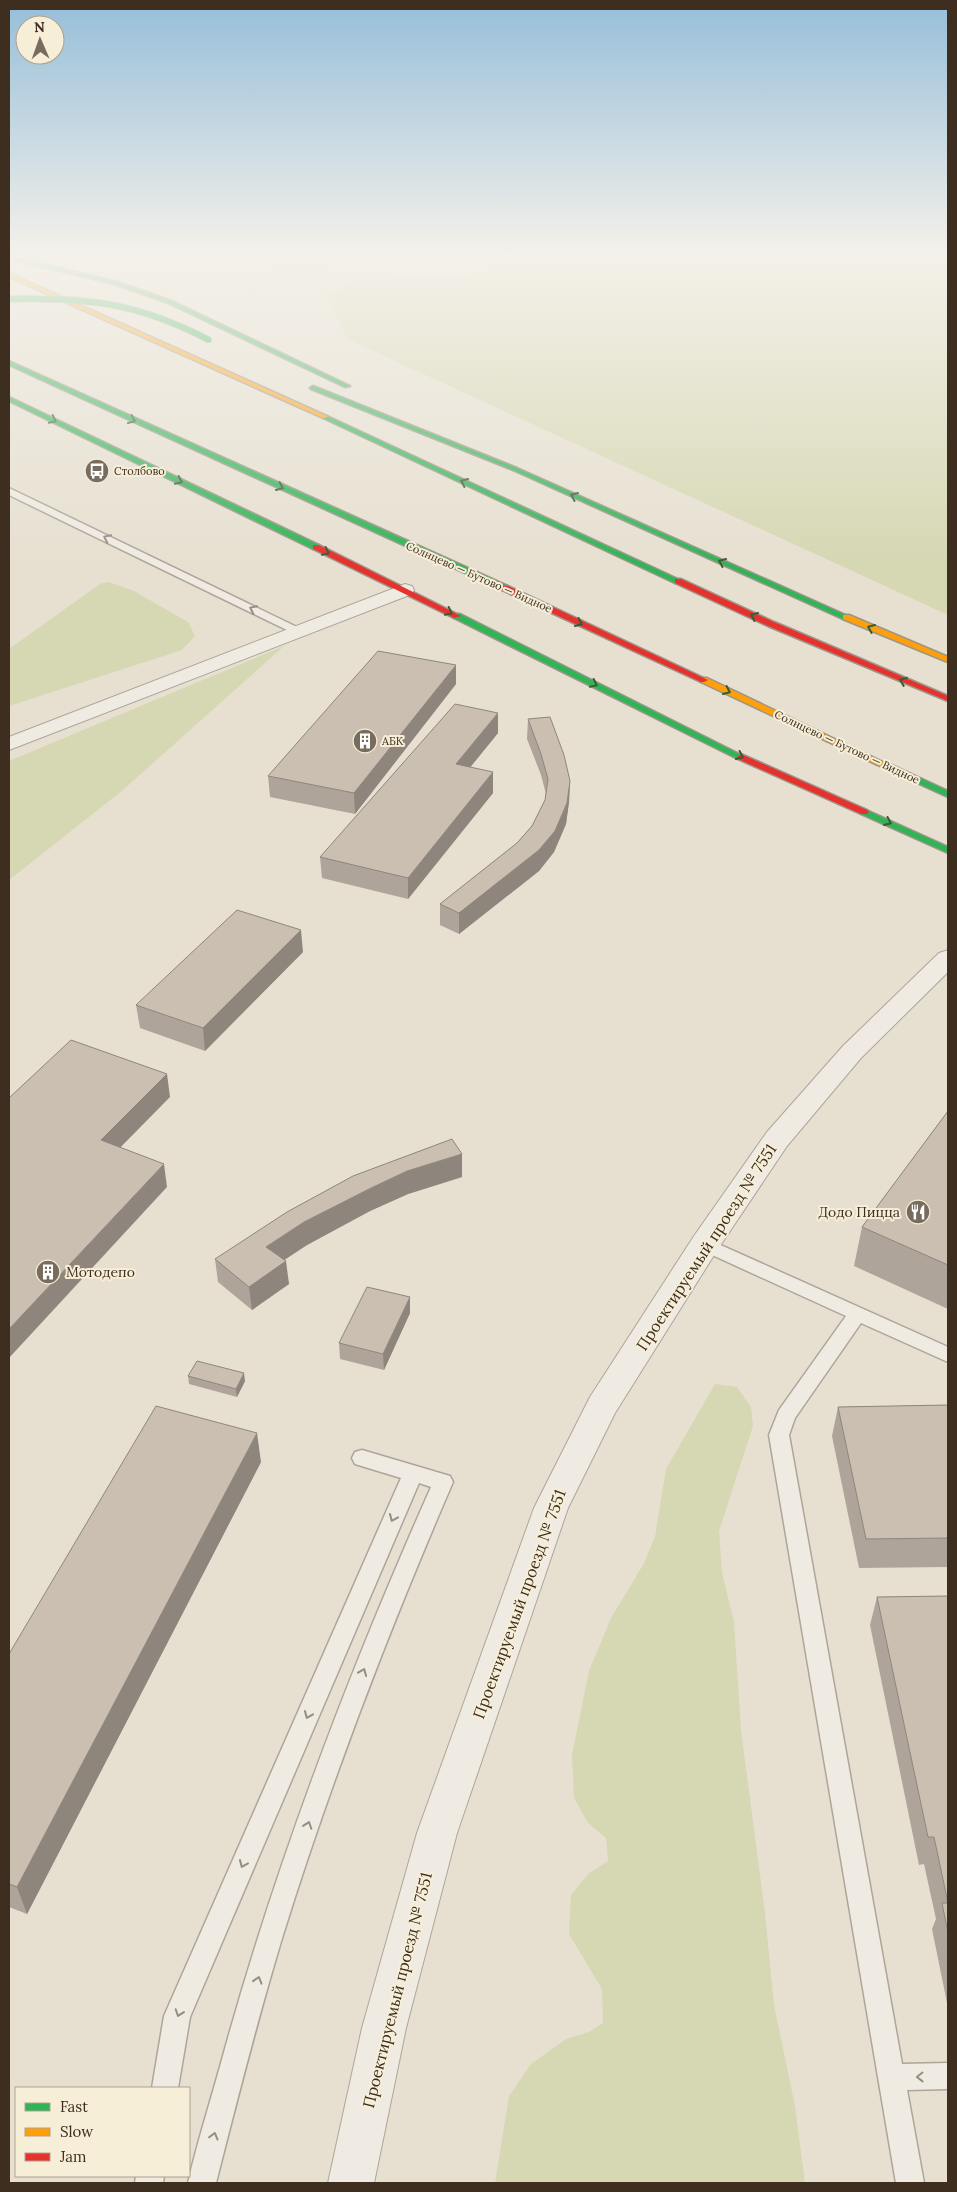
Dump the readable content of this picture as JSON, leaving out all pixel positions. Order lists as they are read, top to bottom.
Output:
{
  "streets": {
    "main road": ["Солнцево — Бутово — Видное"],
    "street": ["Проектируемый проезд № 7551"]
  },
  "places": {
    "bus stop": ["Столбово"],
    "building": ["АБК", "Мотодепо"],
    "restaurant": ["Додо Пицца"]
  },
  "legend": ["Fast", "Slow", "Jam"],
  "north": "top"
}
